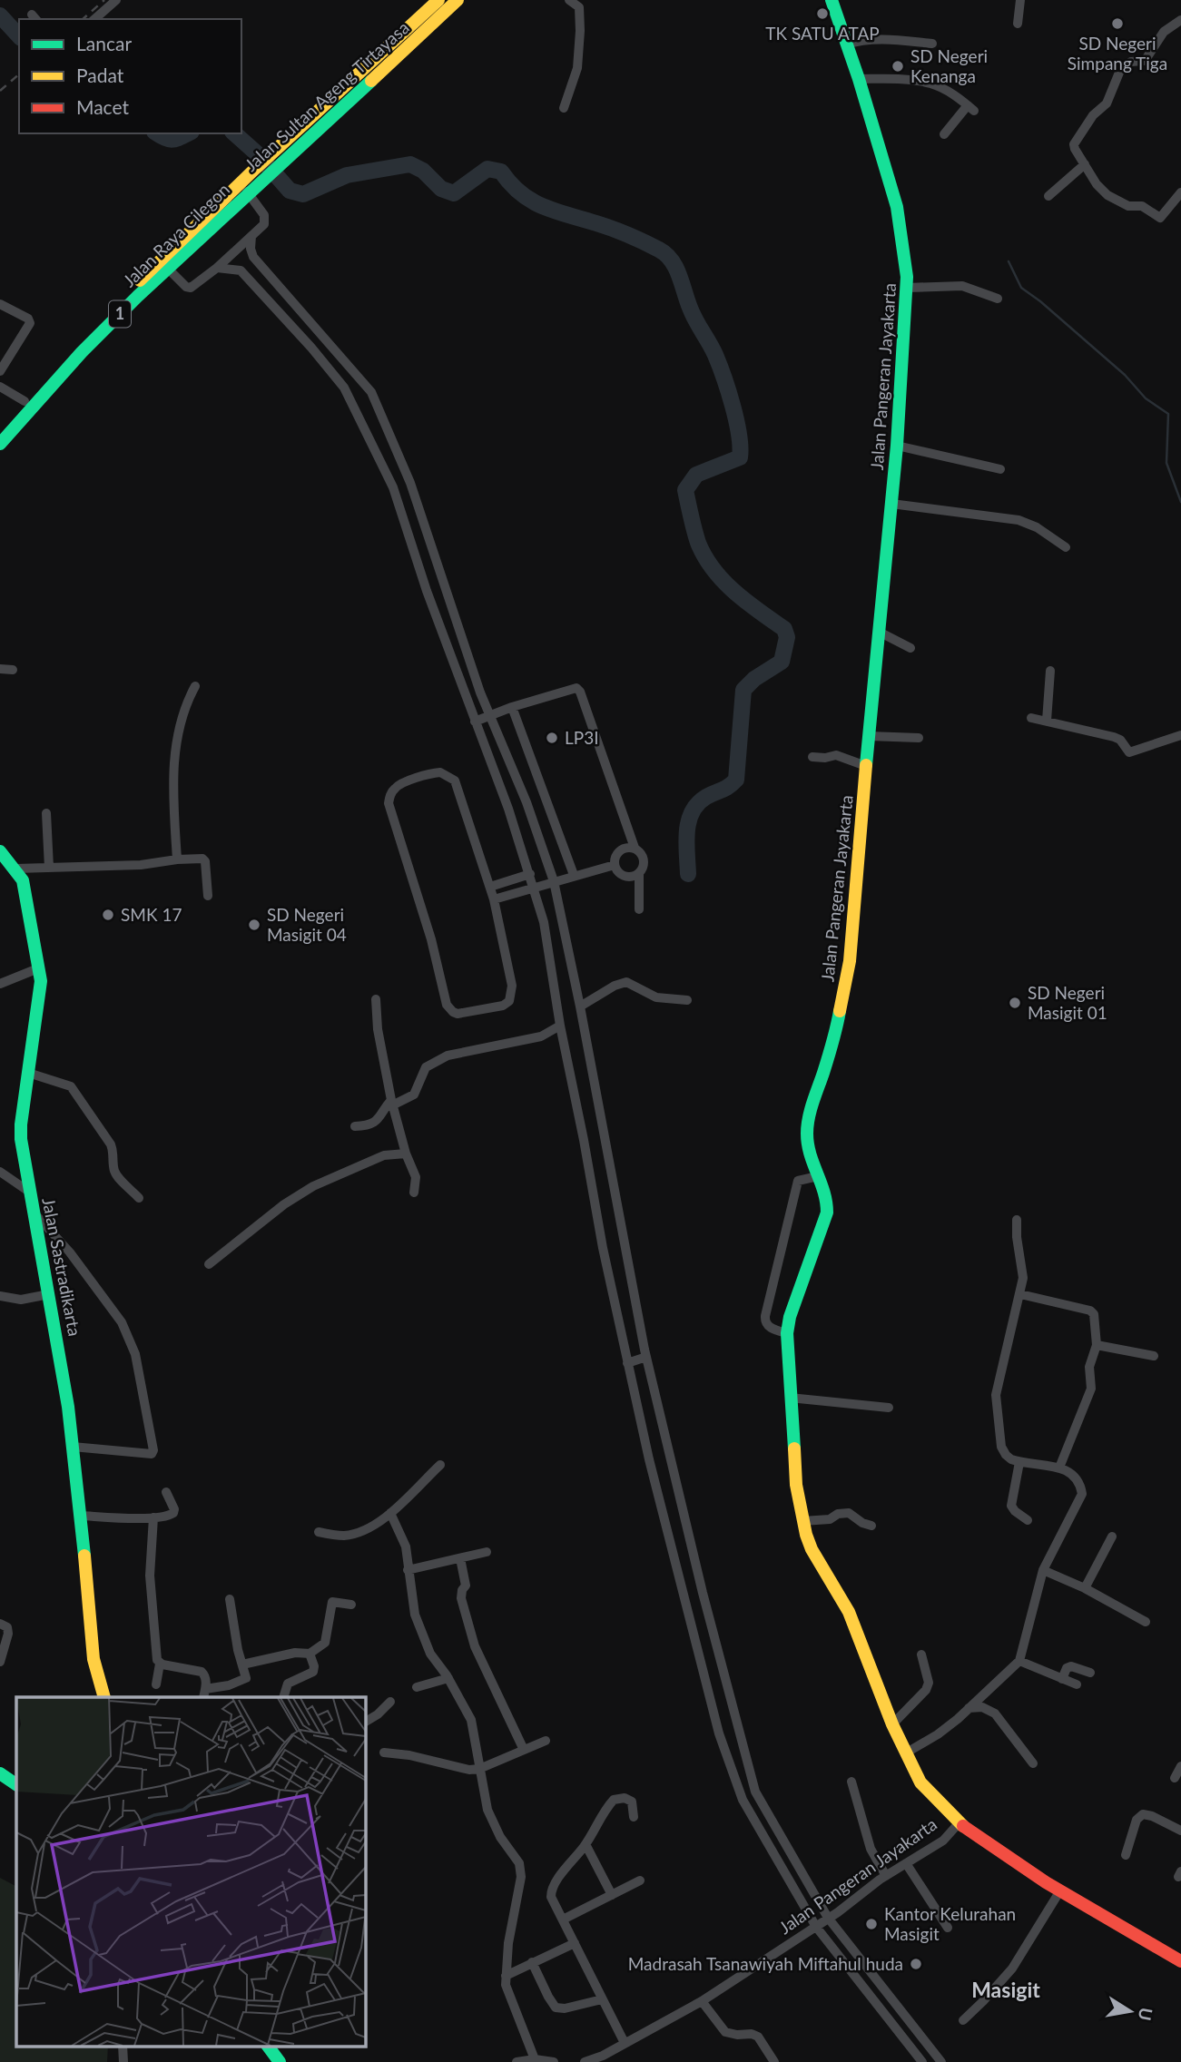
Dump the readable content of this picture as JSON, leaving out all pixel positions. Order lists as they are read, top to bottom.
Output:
{
  "streets": {
    "main road": [
      "Jalan Sultan Ageng Tirtayasa",
      "Jalan Raya Cilegon",
      "1",
      "Jalan Pangeran Jayakarta",
      "Jalan Sastradikarta"
    ]
  },
  "crossings": [
    ["Jalan Sultan Ageng Tirtayasa", "Jalan Raya Cilegon"]
  ],
  "districts": ["Masigit"],
  "places": [
    "TK SATU ATAP",
    "SD Negeri Simpang Tiga",
    "SD Negeri Kenanga",
    "LP3I",
    "SMK 17",
    "SD Negeri Masigit 04",
    "SD Negeri Masigit 01",
    "Kantor Kelurahan Masigit",
    "Madrasah Tsanawiyah Miftahul huda"
  ],
  "legend": ["Lancar", "Padat", "Macet"],
  "north": "right"
}
